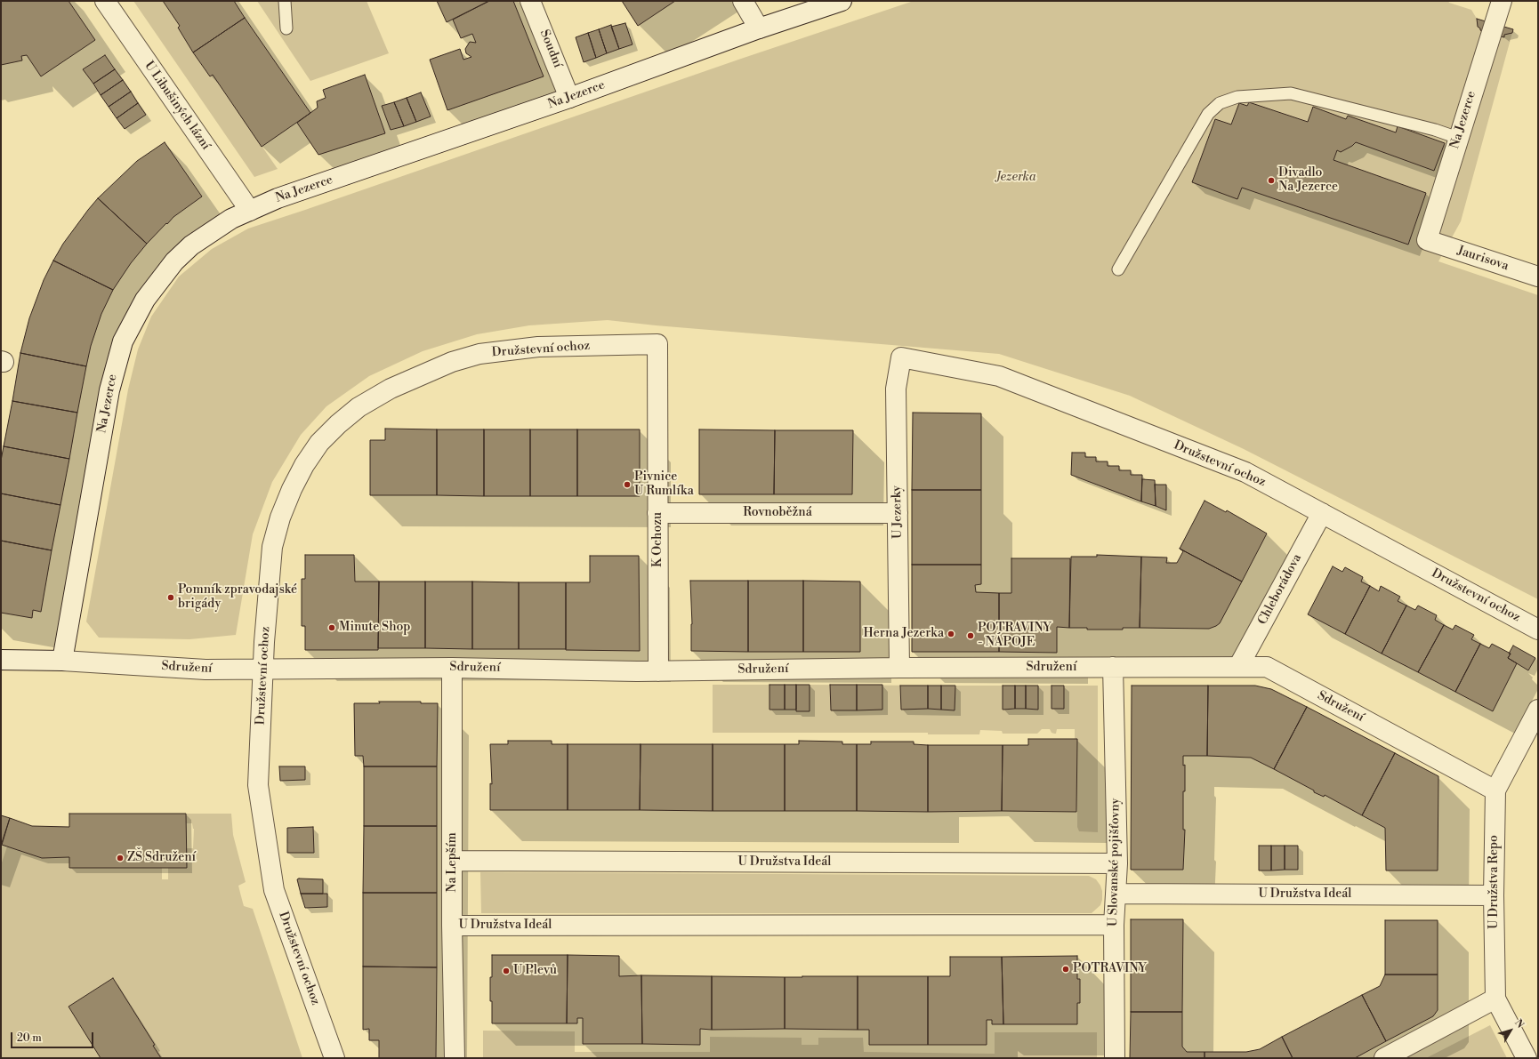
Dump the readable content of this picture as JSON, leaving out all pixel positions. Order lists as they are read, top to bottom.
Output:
{
  "streets": {
    "street": [
      "Soudní",
      "Na Jezerce",
      "U Libušiných lázní",
      "Jaurisova",
      "Družstevní ochoz",
      "U Jezerky",
      "Rovnoběžná",
      "K Ochozu",
      "Chleborádova",
      "Sdružení",
      "Na Lepším",
      "U Družstva Ideál",
      "U Slovanské pojišťovny",
      "U Družstva Repo"
    ]
  },
  "crossings": [
    ["Soudní", "Na Jezerce"],
    ["Na Jezerce", "U Libušiných lázní"],
    ["Na Jezerce", "Jaurisova"],
    ["Na Jezerce", "Sdružení"],
    ["Družstevní ochoz", "U Jezerky"],
    ["Družstevní ochoz", "K Ochozu"],
    ["Družstevní ochoz", "Chleborádova"],
    ["Družstevní ochoz", "Sdružení"],
    ["U Jezerky", "Rovnoběžná"],
    ["U Jezerky", "Sdružení"],
    ["Rovnoběžná", "K Ochozu"],
    ["K Ochozu", "Sdružení"],
    ["Chleborádova", "Sdružení"],
    ["Sdružení", "Na Lepším"],
    ["Sdružení", "U Slovanské pojišťovny"],
    ["Sdružení", "U Družstva Repo"],
    ["Na Lepším", "U Družstva Ideál"],
    ["U Družstva Ideál", "U Slovanské pojišťovny"],
    ["U Družstva Ideál", "U Družstva Repo"]
  ],
  "parks": ["Jezerka"],
  "places": [
    "Divadlo Na Jezerce",
    "Pivnice U Rumlíka",
    "Pomník zpravodajské brigády",
    "Minute Shop",
    "Herna Jezerka",
    "POTRAVINY - NÁPOJE",
    "ZŠ Sdružení",
    "POTRAVINY",
    "U Plevů"
  ],
  "scale_bar": "20 m",
  "north": "top right"
}
